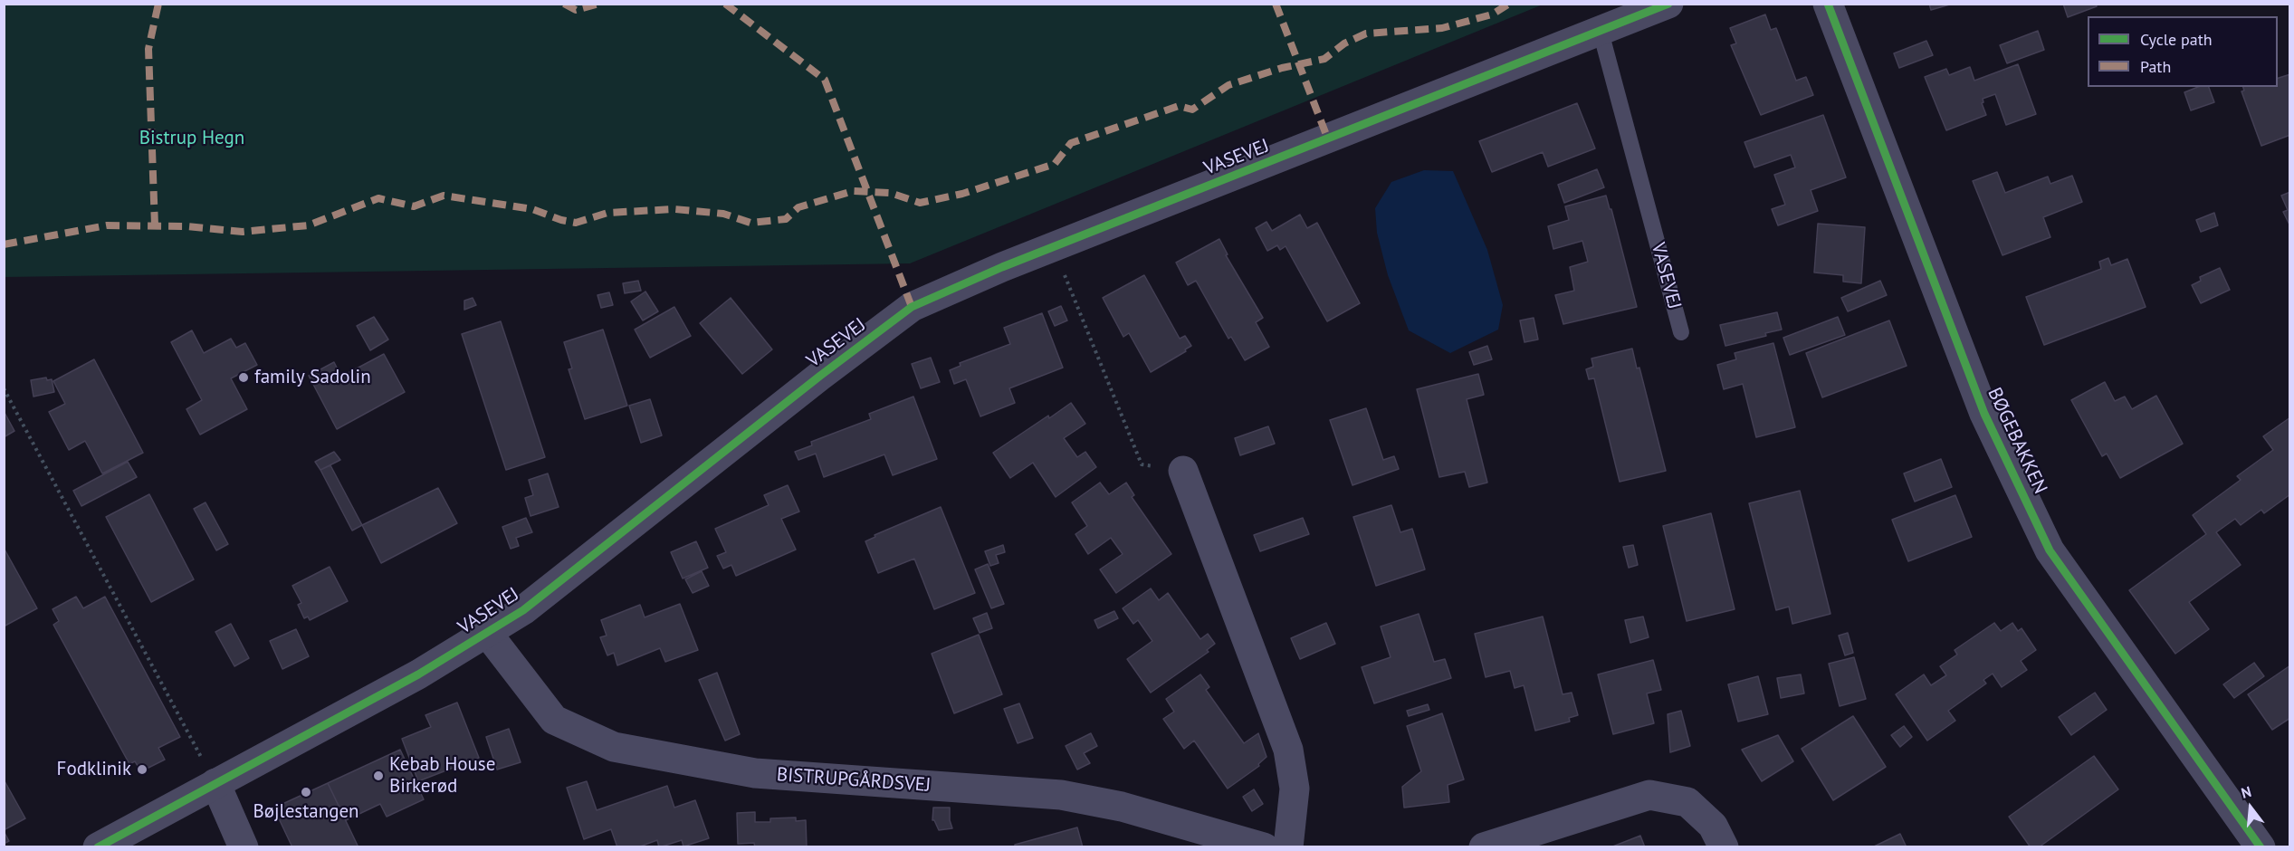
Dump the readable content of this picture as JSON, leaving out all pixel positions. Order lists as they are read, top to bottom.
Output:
{
  "streets": {
    "street": ["VASEVEJ", "BØGEBAKKEN", "BISTRUPGÅRDSVEJ"]
  },
  "crossings": [
    ["VASEVEJ", "BISTRUPGÅRDSVEJ"]
  ],
  "parks": ["Bistrup Hegn"],
  "places": [
    "family Sadolin",
    "Fodklinik",
    "Kebab House Birkerød",
    "Bøjlestangen"
  ],
  "legend": ["Cycle path", "Path"],
  "north": "top"
}
